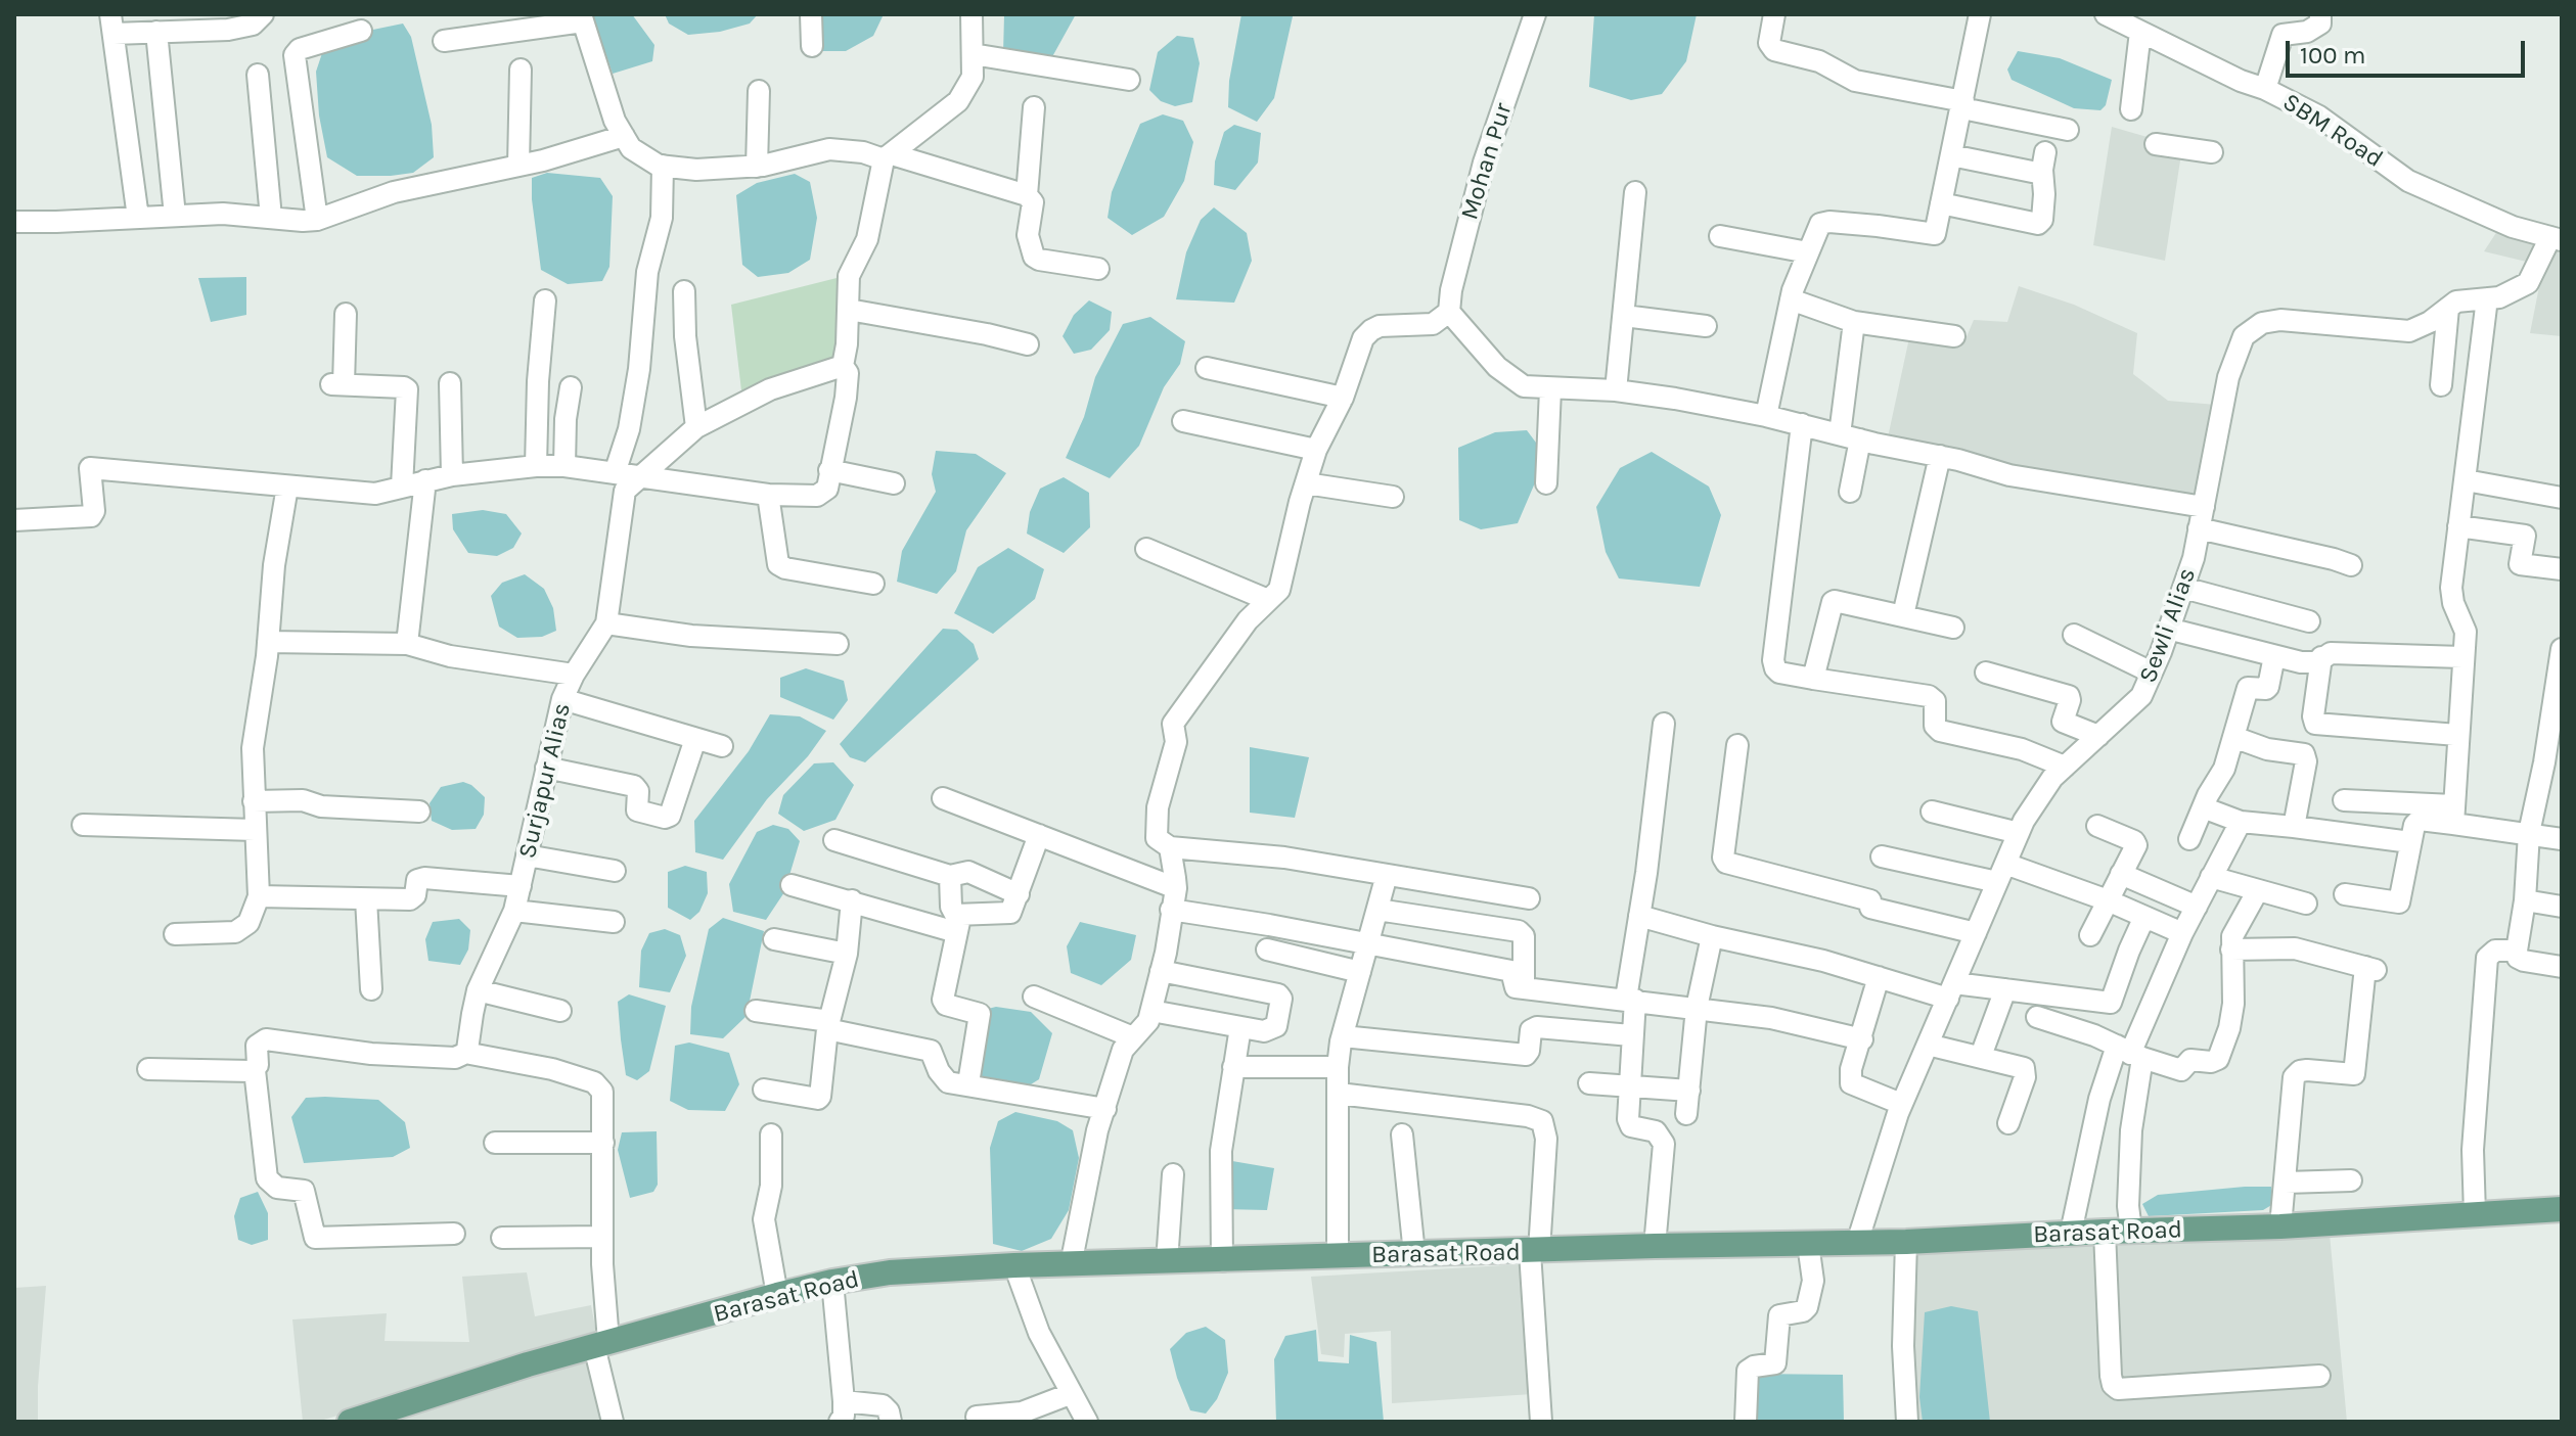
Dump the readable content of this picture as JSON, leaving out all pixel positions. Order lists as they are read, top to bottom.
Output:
{
  "streets": {
    "main road": ["Barasat Road"],
    "street": [
      "SBM Road",
      "Mohan Pur",
      "Sewli Alias",
      "Surjapur Alias"
    ]
  },
  "crossings": [
    ["SBM Road", "Sewli Alias"],
    ["Sewli Alias", "Barasat Road"]
  ],
  "scale_bar": "100 m"
}
